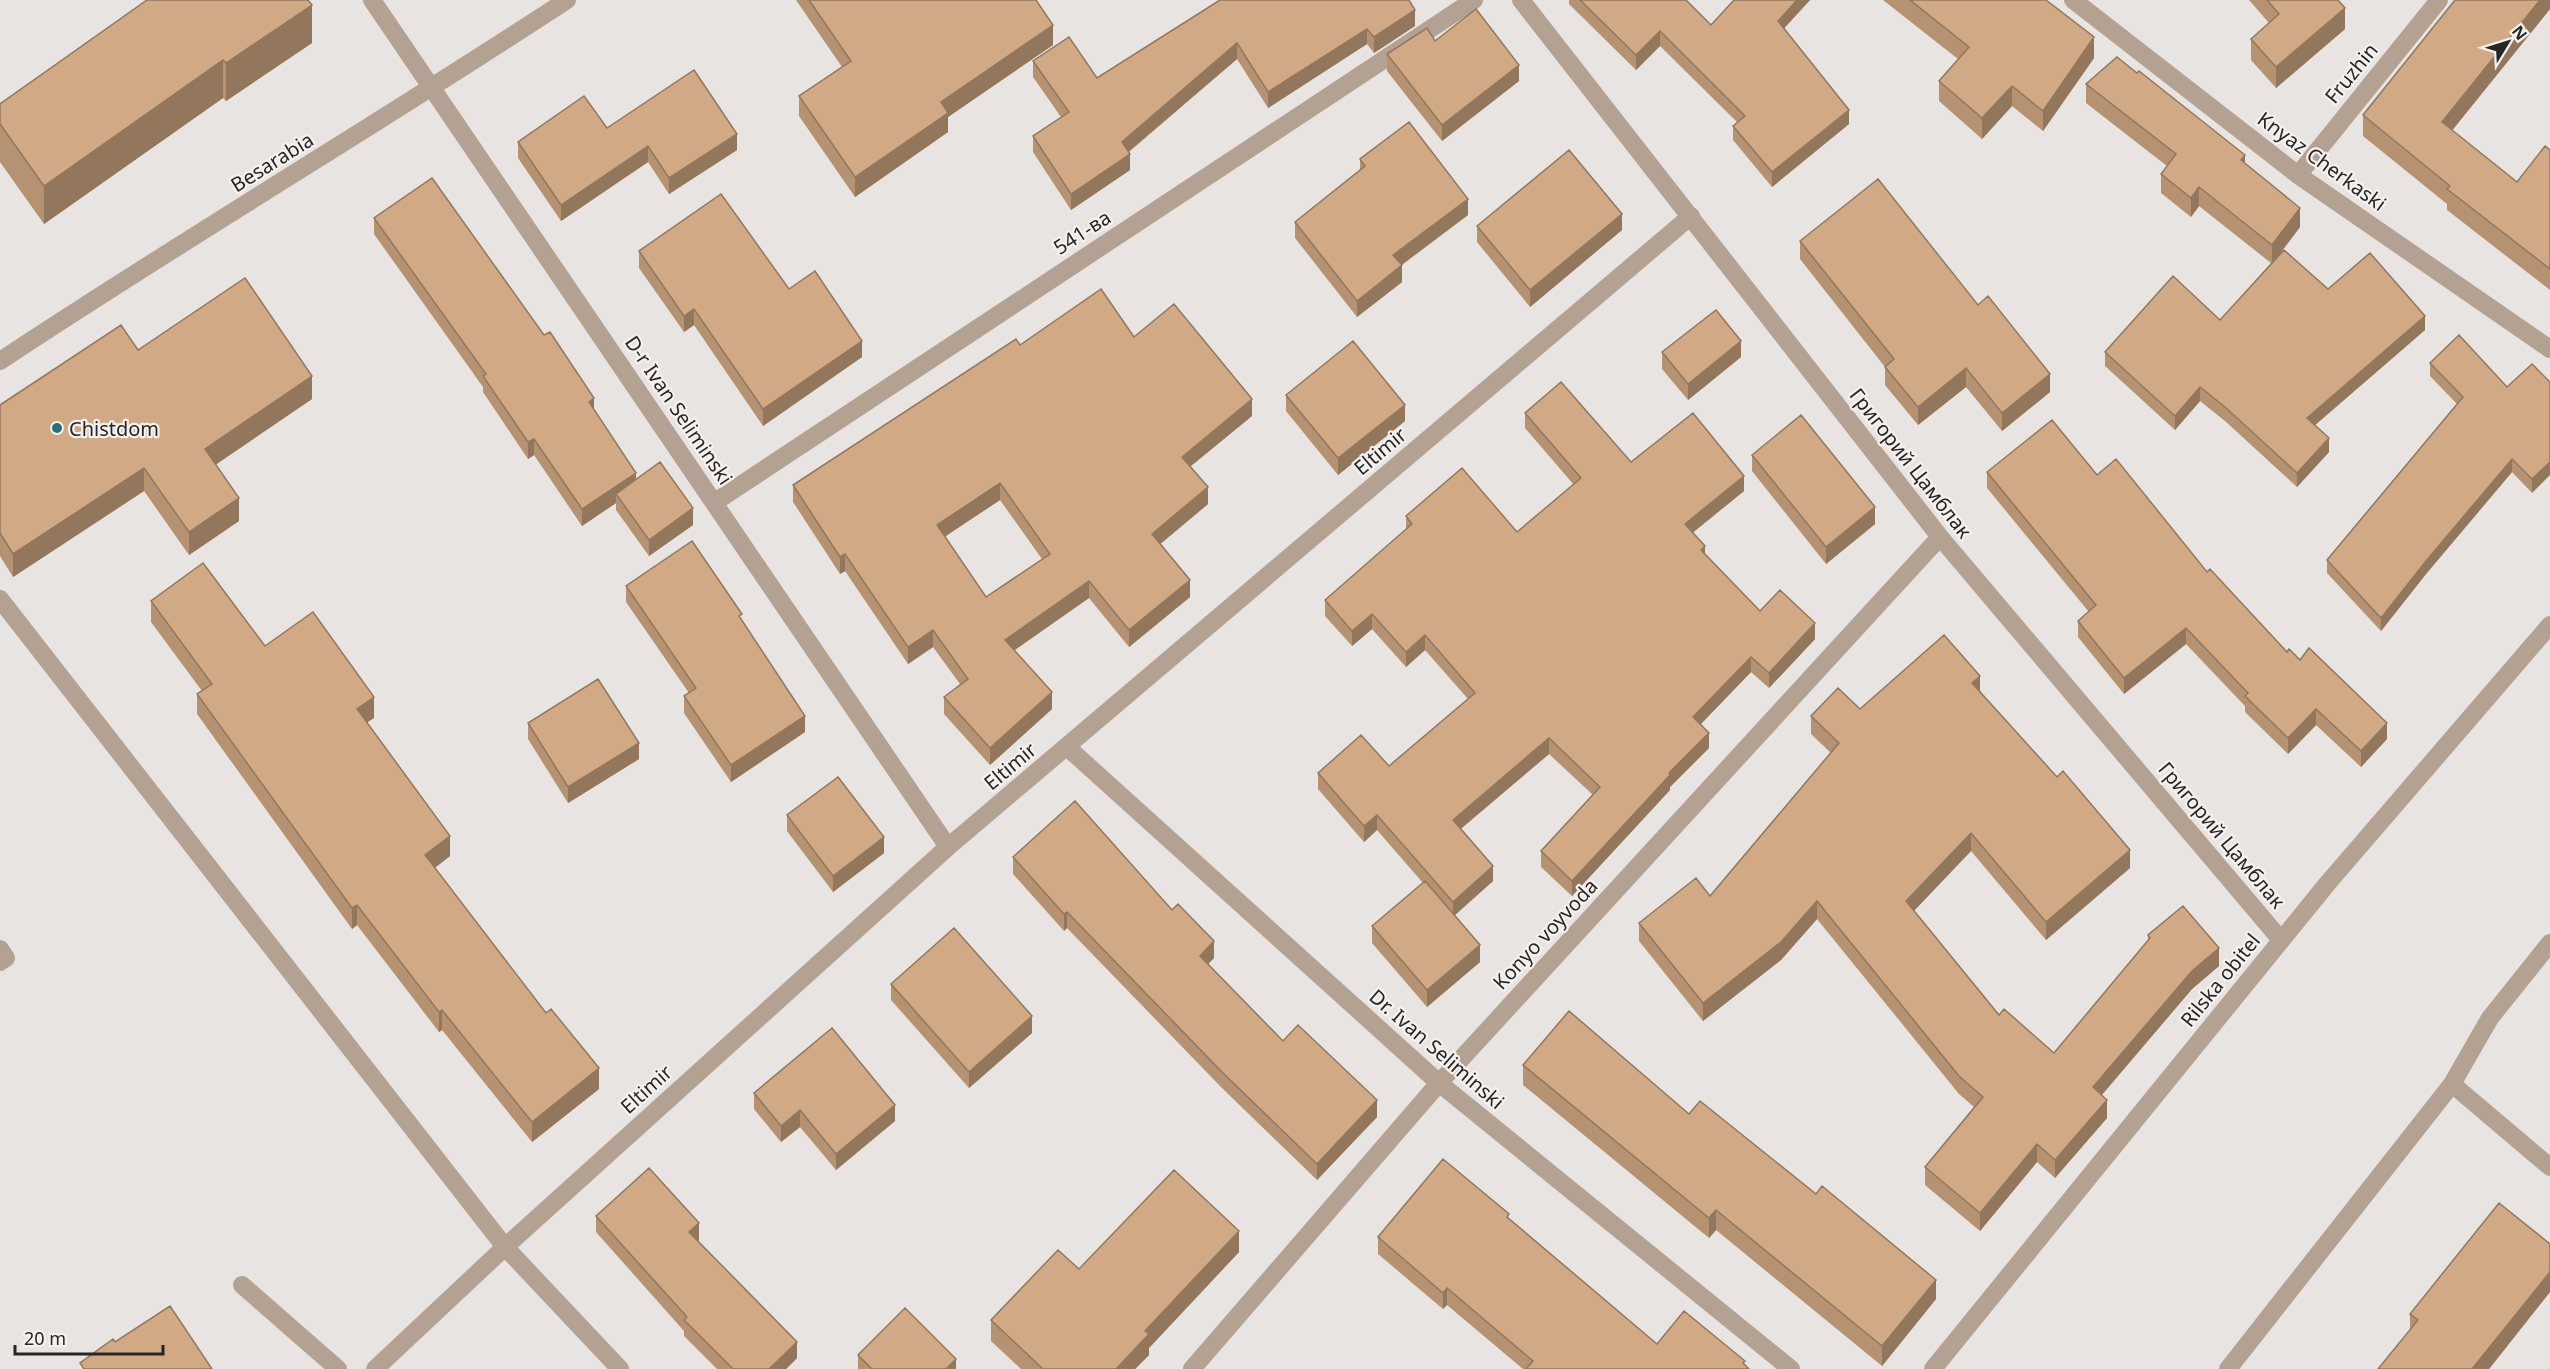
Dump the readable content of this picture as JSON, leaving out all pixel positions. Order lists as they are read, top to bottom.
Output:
{
  "streets": {
    "street": [
      "Fruzhin",
      "Knyaz Cherkaski",
      "Besarabia",
      "541-ва",
      "D-r Ivan Seliminski",
      "Eltimir",
      "Григорий Цамблак",
      "Konyo voyvoda",
      "Rilska obitel",
      "Dr. Ivan Seliminski"
    ]
  },
  "crossings": [
    ["Fruzhin", "Knyaz Cherkaski"],
    ["Besarabia", "D-r Ivan Seliminski"],
    ["541-ва", "D-r Ivan Seliminski"],
    ["D-r Ivan Seliminski", "Eltimir"],
    ["Eltimir", "Григорий Цамблак"],
    ["Eltimir", "Dr. Ivan Seliminski"],
    ["Григорий Цамблак", "Konyo voyvoda"],
    ["Григорий Цамблак", "Rilska obitel"],
    ["Konyo voyvoda", "Dr. Ivan Seliminski"]
  ],
  "places": ["Chistdom"],
  "scale_bar": "20 m",
  "north": "top right"
}
